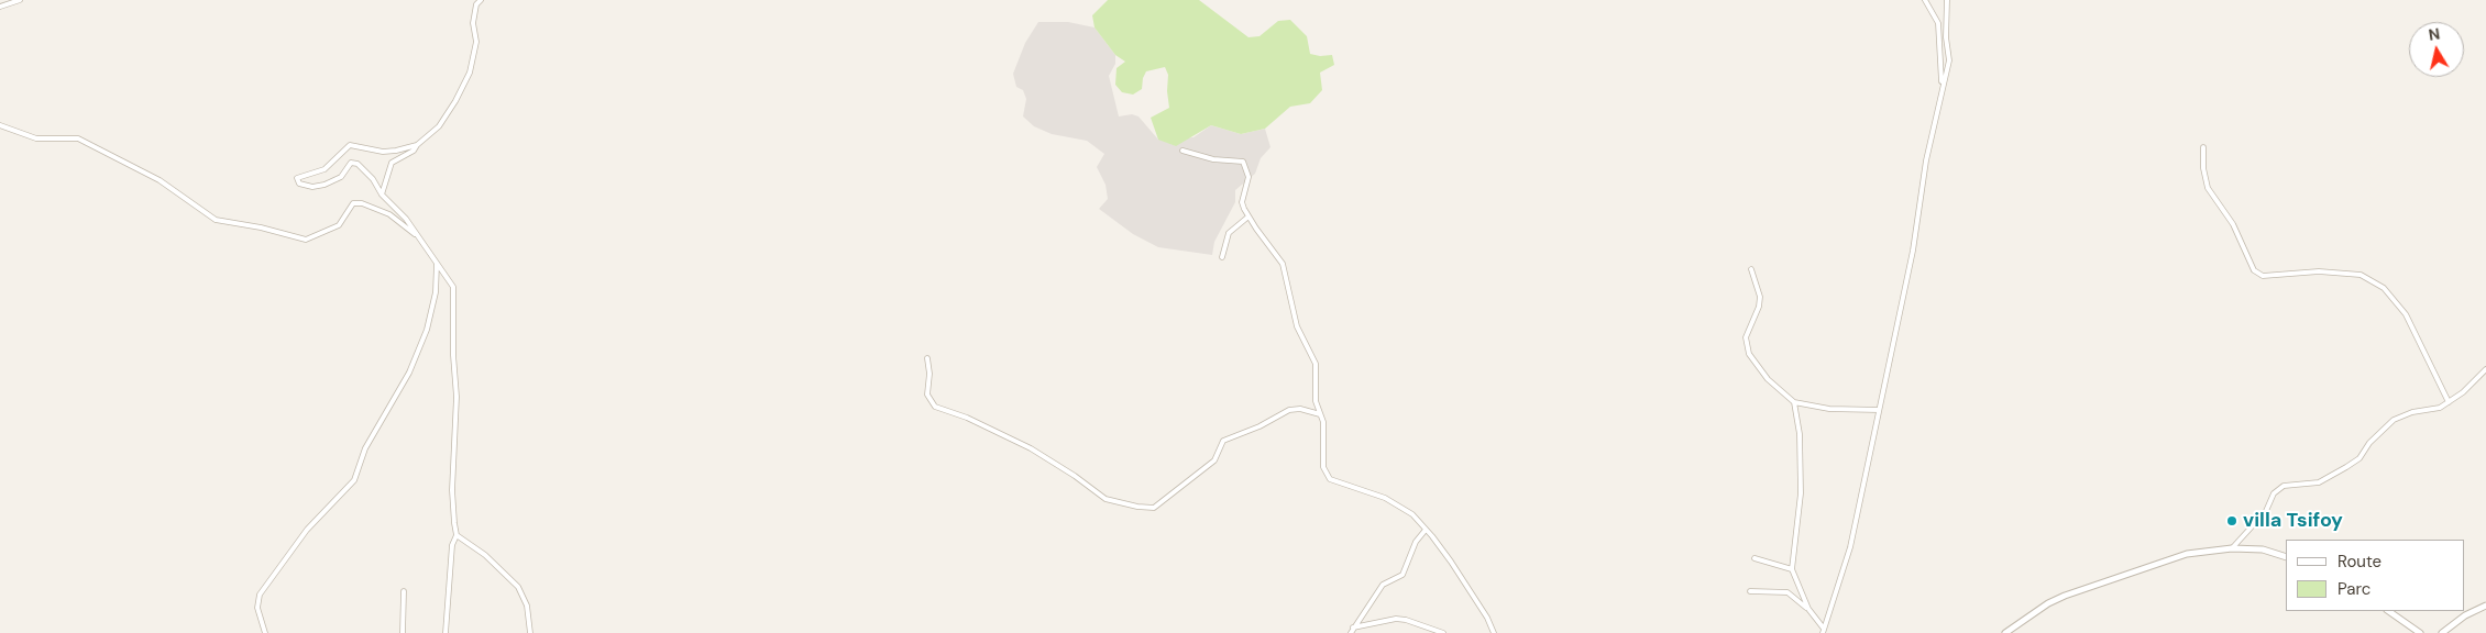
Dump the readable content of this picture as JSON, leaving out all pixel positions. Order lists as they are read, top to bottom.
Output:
{
  "places": ["villa Tsifoy"],
  "legend": ["Route", "Parc"],
  "north": "top"
}
